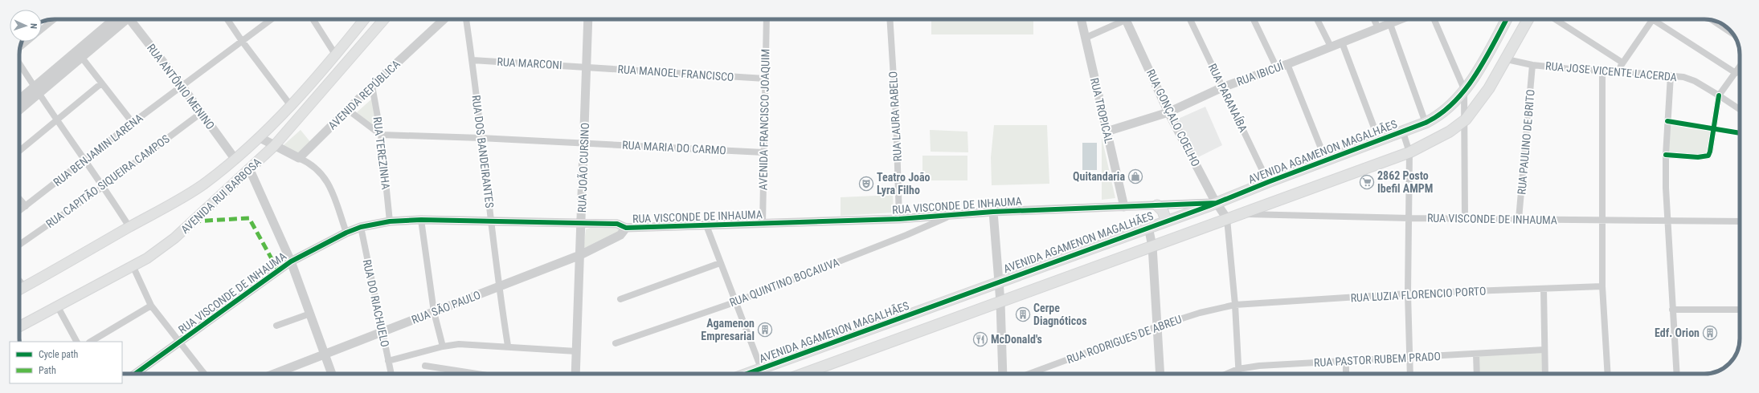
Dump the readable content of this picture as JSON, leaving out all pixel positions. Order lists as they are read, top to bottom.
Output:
{
  "streets": {
    "main road": ["AVENIDA AGAMENON MAGALHÃES", "AVENIDA RUI BARBOSA"],
    "street": [
      "RUA MARCONI",
      "RUA JOSE VICENTE LACERDA",
      "RUA MANOEL FRANCISCO",
      "RUA IBICUÍ",
      "RUA ANTÔNIO MENINO",
      "AVENIDA REPÚBLICA",
      "RUA PARANAÍBA",
      "RUA TROPICAL",
      "RUA LAURA RABELO",
      "RUA GONÇALO COELHO",
      "AVENIDA FRANCISCO JOAQUIM",
      "RUA PAULINO DE BRITO",
      "RUA MARIA DO CARMO",
      "RUA BENJAMIN LARENA",
      "RUA DOS BANDEIRANTES",
      "RUA TEREZINHA",
      "RUA JOÃO CURSINO",
      "RUA CAPITÃO SIQUEIRA CAMPOS",
      "RUA VISCONDE DE INHAUMA",
      "RUA QUINTINO BOCAIUVA",
      "RUA LUZIA FLORENCIO PORTO",
      "RUA DO RIACHUELO",
      "RUA SÃO PAULO",
      "RUA RODRIGUES DE ABREU",
      "RUA PASTOR RUBEM PRADO"
    ]
  },
  "crossings": [
    ["RUA MARCONI", "RUA MANOEL FRANCISCO"],
    ["RUA MARCONI", "RUA DOS BANDEIRANTES"],
    ["RUA MARCONI", "RUA JOÃO CURSINO"],
    ["RUA JOSE VICENTE LACERDA", "RUA PAULINO DE BRITO"],
    ["RUA MANOEL FRANCISCO", "AVENIDA FRANCISCO JOAQUIM"],
    ["RUA MANOEL FRANCISCO", "RUA JOÃO CURSINO"],
    ["RUA IBICUÍ", "RUA PARANAÍBA"],
    ["RUA IBICUÍ", "RUA TROPICAL"],
    ["RUA IBICUÍ", "RUA GONÇALO COELHO"],
    ["RUA ANTÔNIO MENINO", "RUA BENJAMIN LARENA"],
    ["RUA ANTÔNIO MENINO", "RUA CAPITÃO SIQUEIRA CAMPOS"],
    ["RUA ANTÔNIO MENINO", "AVENIDA RUI BARBOSA"],
    ["AVENIDA REPÚBLICA", "RUA TEREZINHA"],
    ["RUA PARANAÍBA", "AVENIDA AGAMENON MAGALHÃES"],
    ["RUA TROPICAL", "RUA VISCONDE DE INHAUMA"],
    ["RUA LAURA RABELO", "RUA VISCONDE DE INHAUMA"],
    ["RUA GONÇALO COELHO", "AVENIDA AGAMENON MAGALHÃES"],
    ["RUA GONÇALO COELHO", "RUA VISCONDE DE INHAUMA"],
    ["AVENIDA FRANCISCO JOAQUIM", "RUA MARIA DO CARMO"],
    ["AVENIDA FRANCISCO JOAQUIM", "RUA VISCONDE DE INHAUMA"],
    ["RUA PAULINO DE BRITO", "RUA VISCONDE DE INHAUMA"],
    ["RUA MARIA DO CARMO", "RUA DOS BANDEIRANTES"],
    ["RUA MARIA DO CARMO", "RUA TEREZINHA"],
    ["RUA MARIA DO CARMO", "RUA JOÃO CURSINO"],
    ["RUA DOS BANDEIRANTES", "RUA VISCONDE DE INHAUMA"],
    ["RUA DOS BANDEIRANTES", "RUA SÃO PAULO"],
    ["AVENIDA AGAMENON MAGALHÃES", "RUA VISCONDE DE INHAUMA"],
    ["RUA TEREZINHA", "RUA VISCONDE DE INHAUMA"],
    ["RUA JOÃO CURSINO", "RUA VISCONDE DE INHAUMA"],
    ["RUA JOÃO CURSINO", "RUA SÃO PAULO"],
    ["RUA VISCONDE DE INHAUMA", "RUA QUINTINO BOCAIUVA"],
    ["RUA VISCONDE DE INHAUMA", "RUA DO RIACHUELO"],
    ["RUA VISCONDE DE INHAUMA", "RUA SÃO PAULO"],
    ["RUA LUZIA FLORENCIO PORTO", "RUA RODRIGUES DE ABREU"],
    ["RUA DO RIACHUELO", "RUA SÃO PAULO"]
  ],
  "places": {
    "shop": ["Quitandaria"],
    "supermarket": ["2862 Posto Ibefil AMPM"],
    "theatre": ["Teatro João Lyra Filho"],
    "building": ["Cerpe Diagnóticos", "Agamenon Empresarial", "Edf. Orion"],
    "restaurant": ["McDonald's"]
  },
  "legend": ["Cycle path", "Path"],
  "north": "right"
}
